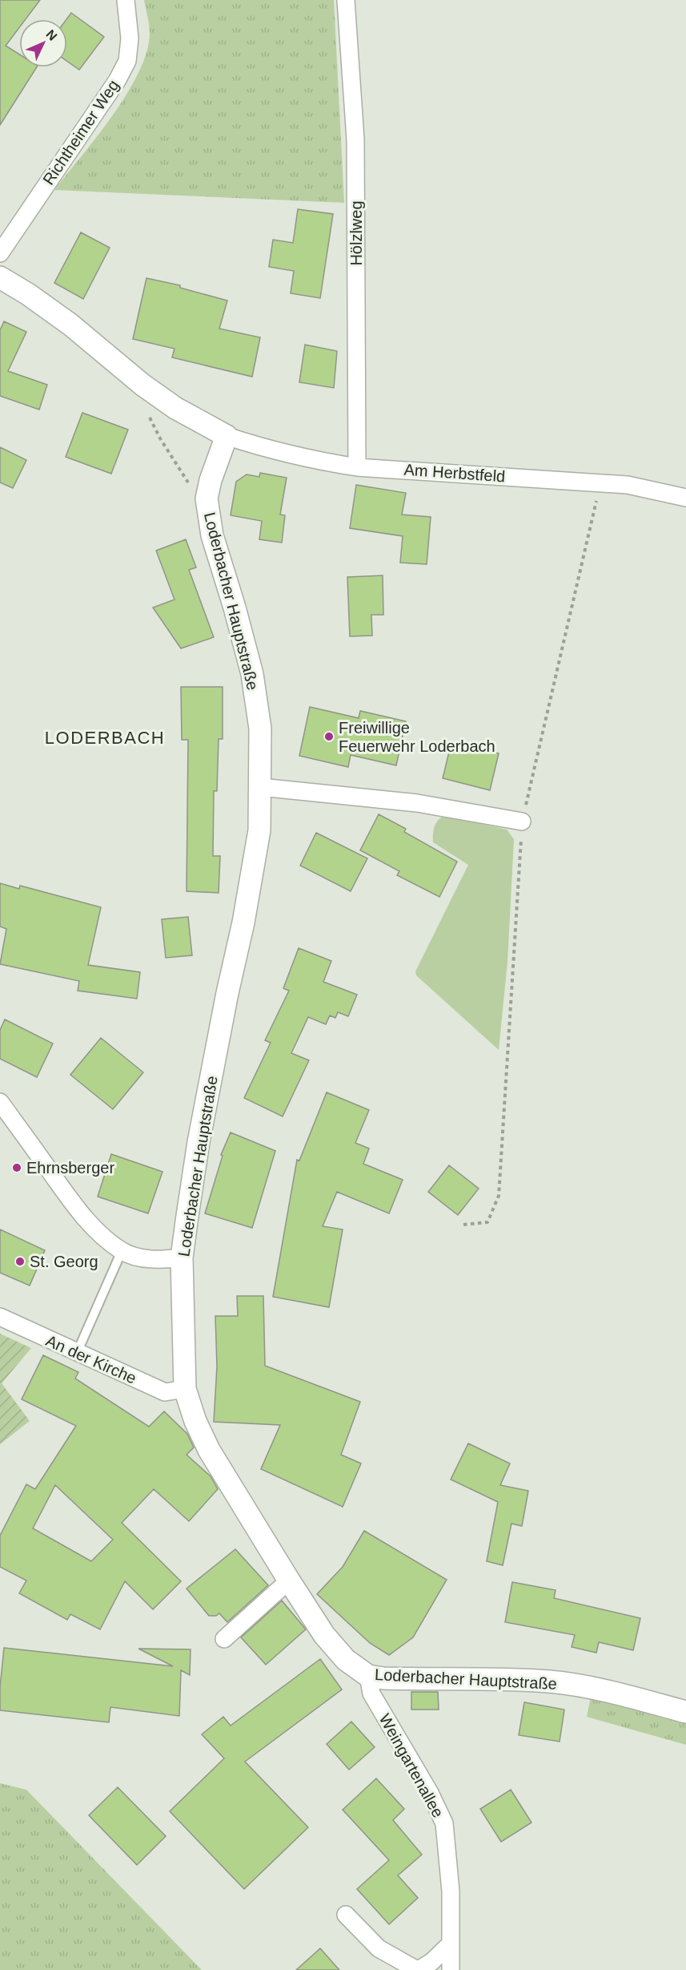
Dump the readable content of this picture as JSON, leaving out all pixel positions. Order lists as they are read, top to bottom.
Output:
{
  "streets": {
    "street": [
      "Richtheimer Weg",
      "Hölzlweg",
      "Am Herbstfeld",
      "Loderbacher Hauptstraße",
      "An der Kirche",
      "Weingartenallee"
    ]
  },
  "crossings": [
    ["Hölzlweg", "Am Herbstfeld"],
    ["Am Herbstfeld", "Loderbacher Hauptstraße"],
    ["Loderbacher Hauptstraße", "An der Kirche"],
    ["Loderbacher Hauptstraße", "Weingartenallee"]
  ],
  "districts": ["LODERBACH"],
  "places": ["Freiwillige Feuerwehr Loderbach", "Ehrnsberger", "St. Georg"],
  "north": "top right"
}
